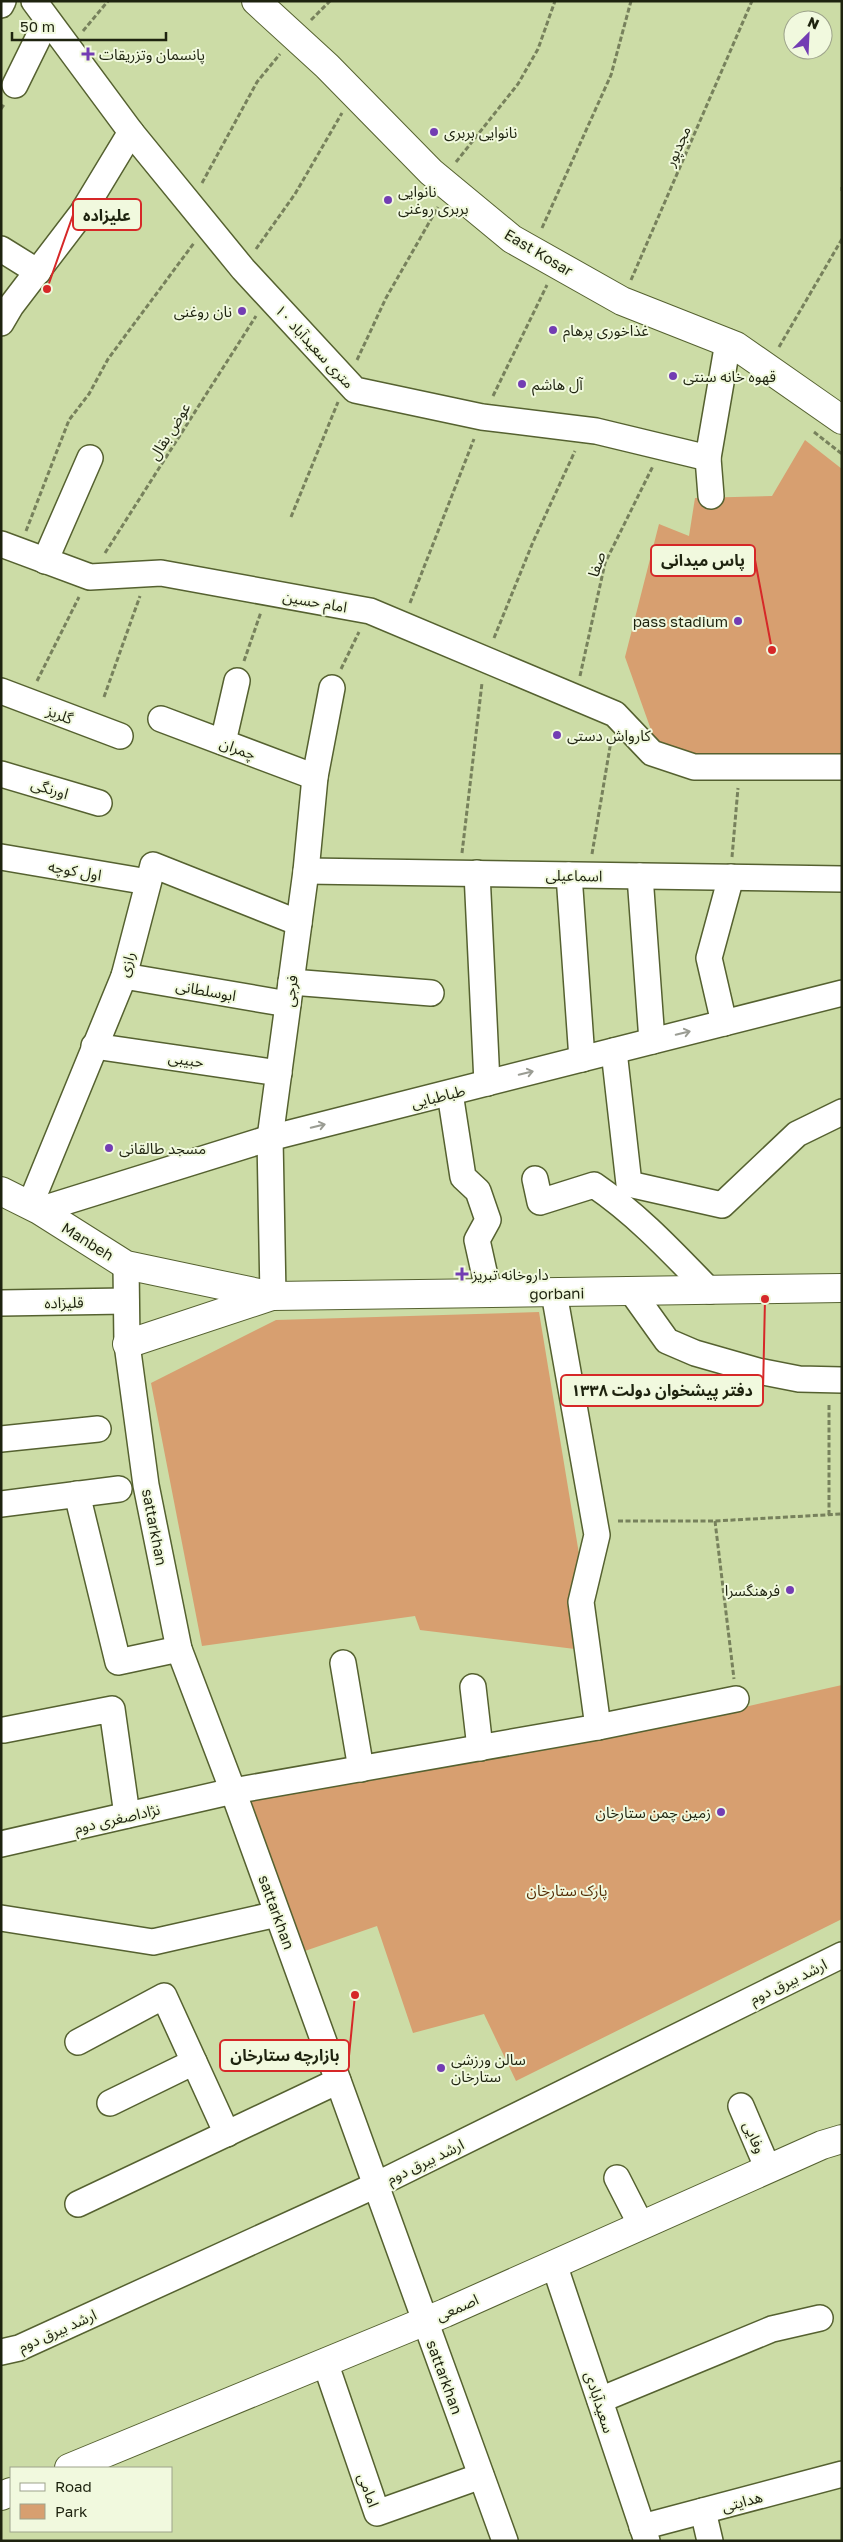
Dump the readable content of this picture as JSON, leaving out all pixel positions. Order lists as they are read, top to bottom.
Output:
{
  "streets": {
    "main road": [
      "East Kosar",
      "Manbeh",
      "gorbani",
      "اصمعی"
    ],
    "street": [
      "۱۰ متری سعیدآباد",
      "امام حسین",
      "گلریز",
      "چمران",
      "اورنگی",
      "اول کوچه",
      "اسماعیلی",
      "رازی",
      "ابوسلطانی",
      "فرجی",
      "حبیبی",
      "طباطبایی",
      "قلیزاده",
      "sattarkhan",
      "نژاداصغری دوم",
      "ارشد بیرق دوم",
      "وفایی",
      "سعیدآبادی",
      "امامی",
      "هدایتی"
    ],
    "path": ["مجدپور", "عوض بقال", "صفا"]
  },
  "crossings": [
    ["مجدپور", "East Kosar"],
    ["۱۰ متری سعیدآباد", "عوض بقال"],
    ["۱۰ متری سعیدآباد", "صفا"],
    ["عوض بقال", "امام حسین"],
    ["عوض بقال", "گلریز"],
    ["صفا", "امام حسین"],
    ["چمران", "فرجی"],
    ["اول کوچه", "رازی"],
    ["اسماعیلی", "فرجی"],
    ["رازی", "ابوسلطانی"],
    ["رازی", "فرجی"],
    ["رازی", "حبیبی"],
    ["رازی", "طباطبایی"],
    ["رازی", "Manbeh"],
    ["ابوسلطانی", "فرجی"],
    ["فرجی", "حبیبی"],
    ["فرجی", "طباطبایی"],
    ["فرجی", "Manbeh"],
    ["فرجی", "gorbani"],
    ["طباطبایی", "Manbeh"],
    ["Manbeh", "gorbani"],
    ["Manbeh", "sattarkhan"],
    ["قلیزاده", "sattarkhan"],
    ["sattarkhan", "نژاداصغری دوم"],
    ["sattarkhan", "ارشد بیرق دوم"],
    ["sattarkhan", "اصمعی"],
    ["sattarkhan", "امامی"],
    ["وفایی", "اصمعی"],
    ["اصمعی", "سعیدآبادی"],
    ["اصمعی", "امامی"],
    ["سعیدآبادی", "هدایتی"]
  ],
  "one_way": ["طباطبایی"],
  "parks": ["پارک ستارخان"],
  "places": {
    "health": ["پانسمان وتزریقات", "داروخانه تبریز"],
    "other": [
      "نانوایی بربری",
      "نانوایی بربری روغنی",
      "علیزاده",
      "نان روغنی",
      "غذاخوری پرهام",
      "قهوه خانه سنتی",
      "آل هاشم",
      "pass stadium",
      "پاس میدانی",
      "کارواش دستی",
      "مسجد طالقانی",
      "دفتر پیشخوان دولت ۱۳۳۸",
      "فرهنگسرا",
      "زمین چمن ستارخان",
      "بازارچه ستارخان",
      "سالن ورزشی ستارخان"
    ]
  },
  "legend": ["Road", "Park"],
  "scale_bar": "50 m",
  "north": "top right"
}
